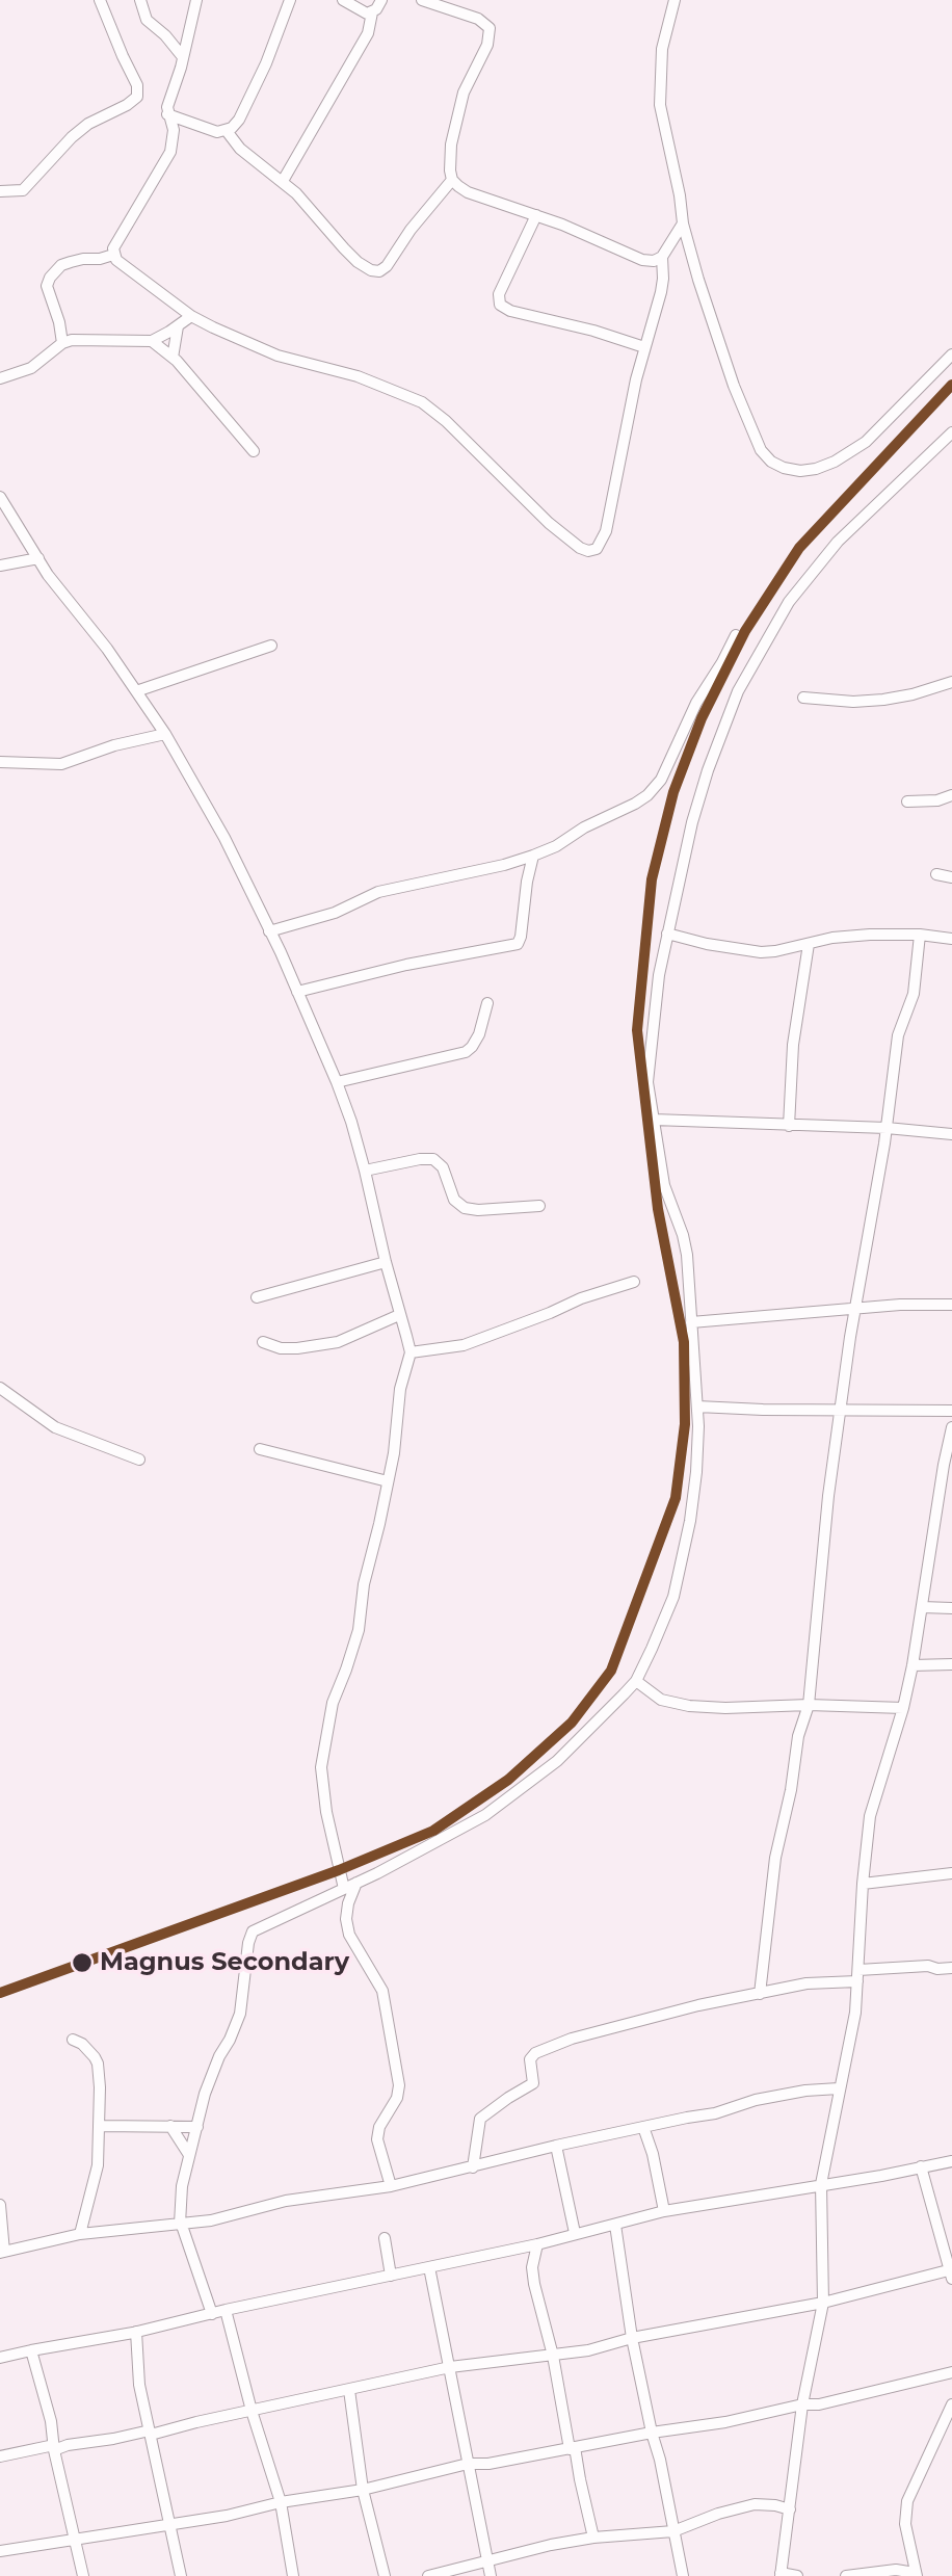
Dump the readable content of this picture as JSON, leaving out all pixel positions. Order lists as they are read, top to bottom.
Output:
{
  "places": ["Magnus Secondary"]
}
